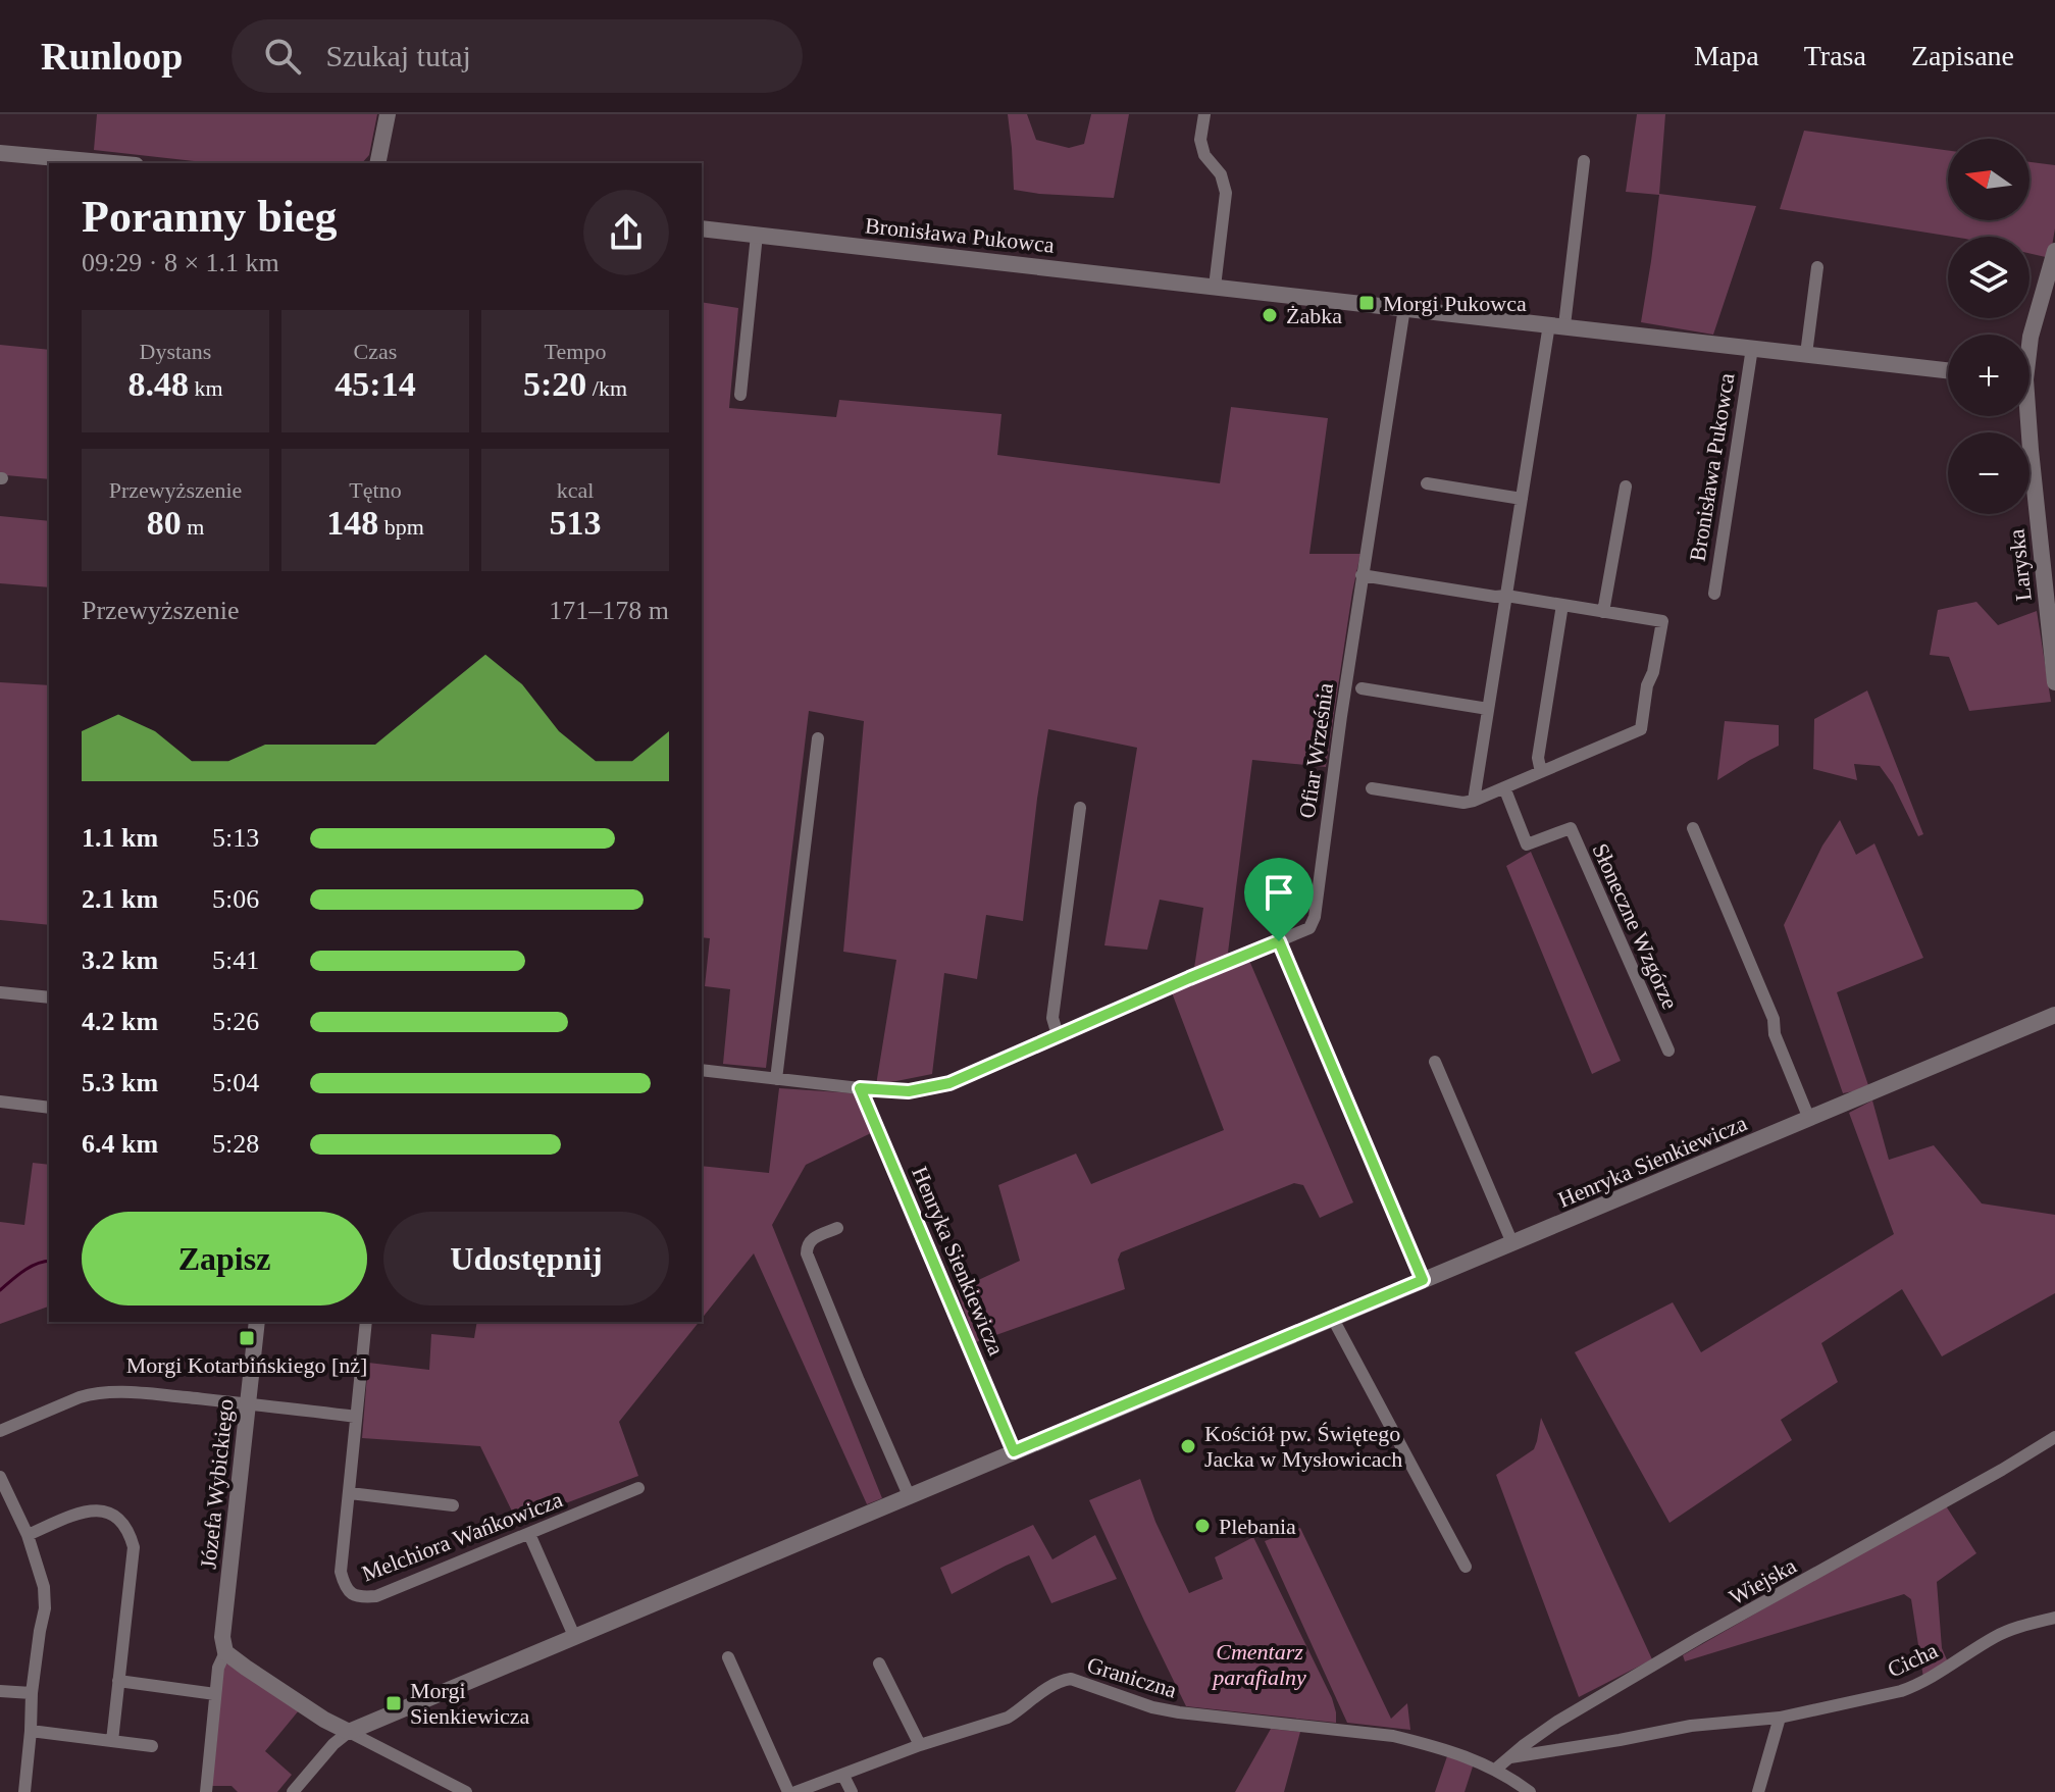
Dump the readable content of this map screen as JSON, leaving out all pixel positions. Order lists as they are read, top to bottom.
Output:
{
  "streets": {
    "street": [
      "Bronisława Pukowca",
      "Laryska",
      "Ofiar Września",
      "Słoneczne Wzgórze",
      "Henryka Sienkiewicza",
      "Józefa Wybickiego",
      "Melchiora Wańkowicza",
      "Wiejska",
      "Cicha",
      "Graniczna"
    ]
  },
  "crossings": [
    ["Bronisława Pukowca", "Ofiar Września"],
    ["Ofiar Września", "Henryka Sienkiewicza"],
    ["Wiejska", "Cicha"],
    ["Wiejska", "Graniczna"]
  ],
  "parks": ["Cmentarz parafialny"],
  "places": {
    "transit": ["Morgi Pukowca", "Morgi Kotarbińskiego [nż]", "Morgi Sienkiewicza"],
    "other": ["Żabka", "Kościół pw. Świętego Jacka w Mysłowicach", "Plebania"]
  },
  "north": "left",
  "page": {
    "header": "Runloop",
    "search": "Szukaj tutaj",
    "nav": ["Mapa", "Trasa", "Zapisane"],
    "map_buttons": ["+", "−"],
    "heading": ["Poranny bieg", "09:29 · 8 × 1.1 km"],
    "stats": [
      ["Dystans", "8.48 km"],
      ["Czas", "45:14"],
      ["Tempo", "5:20 /km"],
      ["Przewyższenie", "80 m"],
      ["Tętno", "148 bpm"],
      ["kcal", "513"]
    ],
    "chart": ["Przewyższenie", "171–178 m"],
    "list": [
      {
        "name": "1.1 km",
        "note": "5:13"
      },
      {
        "name": "2.1 km",
        "note": "5:06"
      },
      {
        "name": "3.2 km",
        "note": "5:41"
      },
      {
        "name": "4.2 km",
        "note": "5:26"
      },
      {
        "name": "5.3 km",
        "note": "5:04"
      },
      {
        "name": "6.4 km",
        "note": "5:28"
      }
    ],
    "buttons": ["Zapisz", "Udostępnij"]
  }
}
